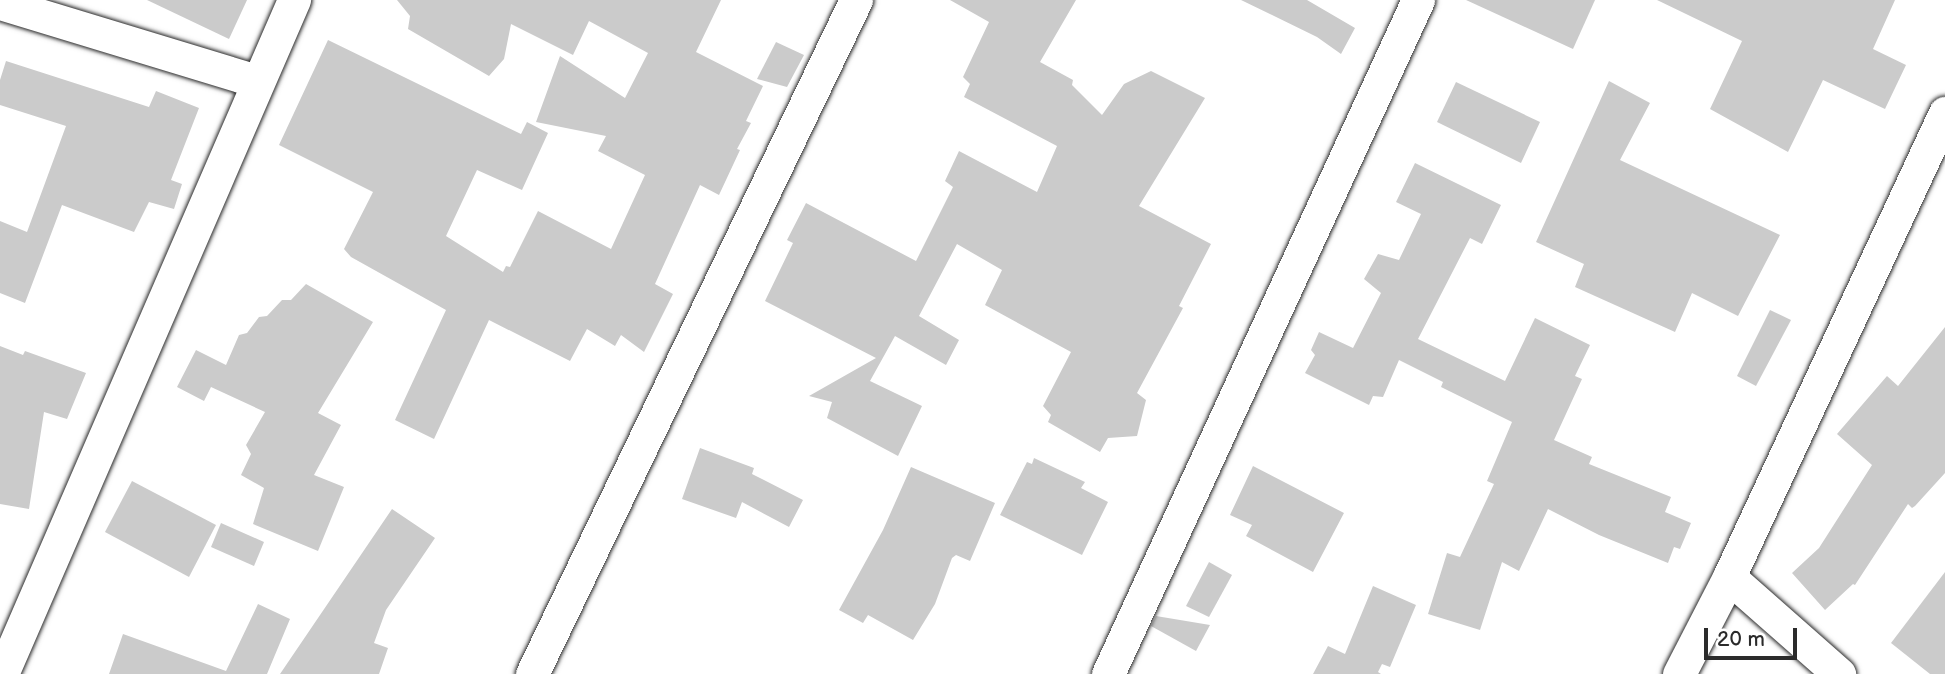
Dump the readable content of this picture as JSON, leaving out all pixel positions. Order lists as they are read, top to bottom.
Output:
{
  "scale_bar": "20 m"
}
